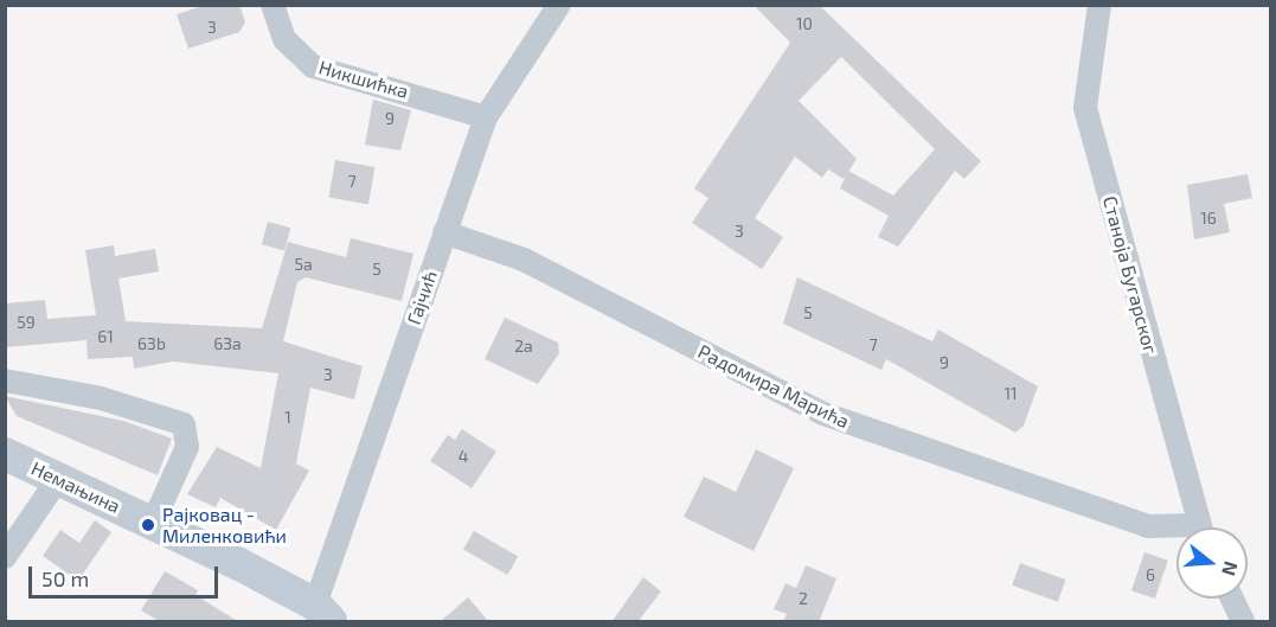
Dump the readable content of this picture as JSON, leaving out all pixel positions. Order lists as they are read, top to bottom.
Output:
{
  "streets": {
    "street": [
      "Никшићка",
      "Станоја Бугарског",
      "Гајчић",
      "Радомира Марића",
      "Немањина"
    ]
  },
  "crossings": [
    ["Никшићка", "Гајчић"],
    ["Гајчић", "Радомира Марића"],
    ["Гајчић", "Немањина"]
  ],
  "places": ["Рајковац - Миленковићи"],
  "house_numbers": [
    "10",
    "3",
    "9",
    "7",
    "16",
    "3",
    "5a",
    "5",
    "5",
    "59",
    "61",
    "63b",
    "63a",
    "7",
    "2a",
    "9",
    "3",
    "11",
    "1",
    "4",
    "6",
    "2"
  ],
  "scale_bar": "50 m",
  "north": "right"
}
